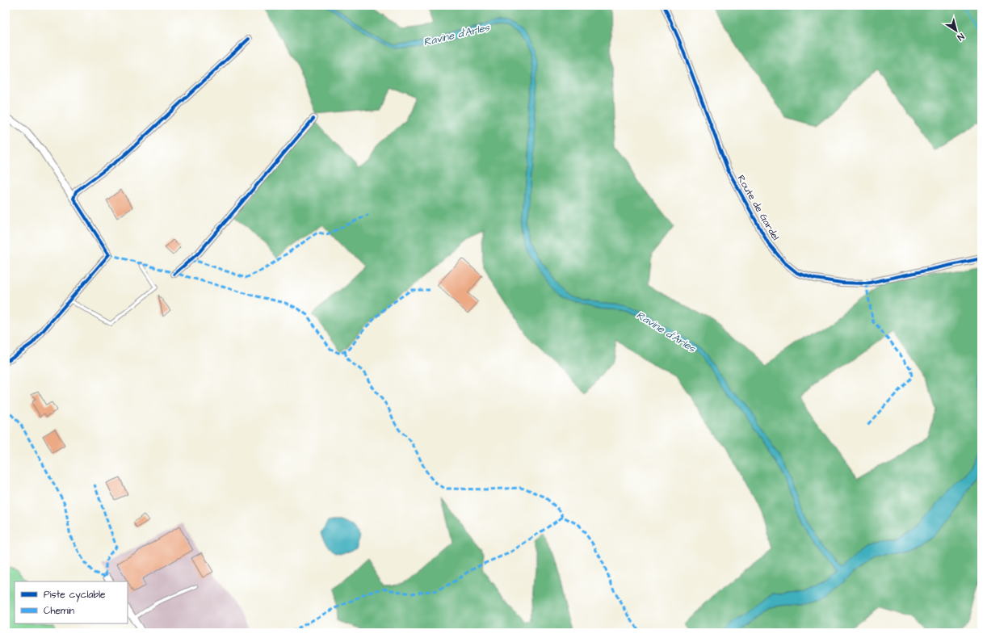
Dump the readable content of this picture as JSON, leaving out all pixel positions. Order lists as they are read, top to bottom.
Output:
{
  "streets": {
    "street": ["Route de Gardel"]
  },
  "water": ["Ravine d'Arles"],
  "legend": ["Piste cyclable", "Chemin"],
  "north": "bottom right"
}
